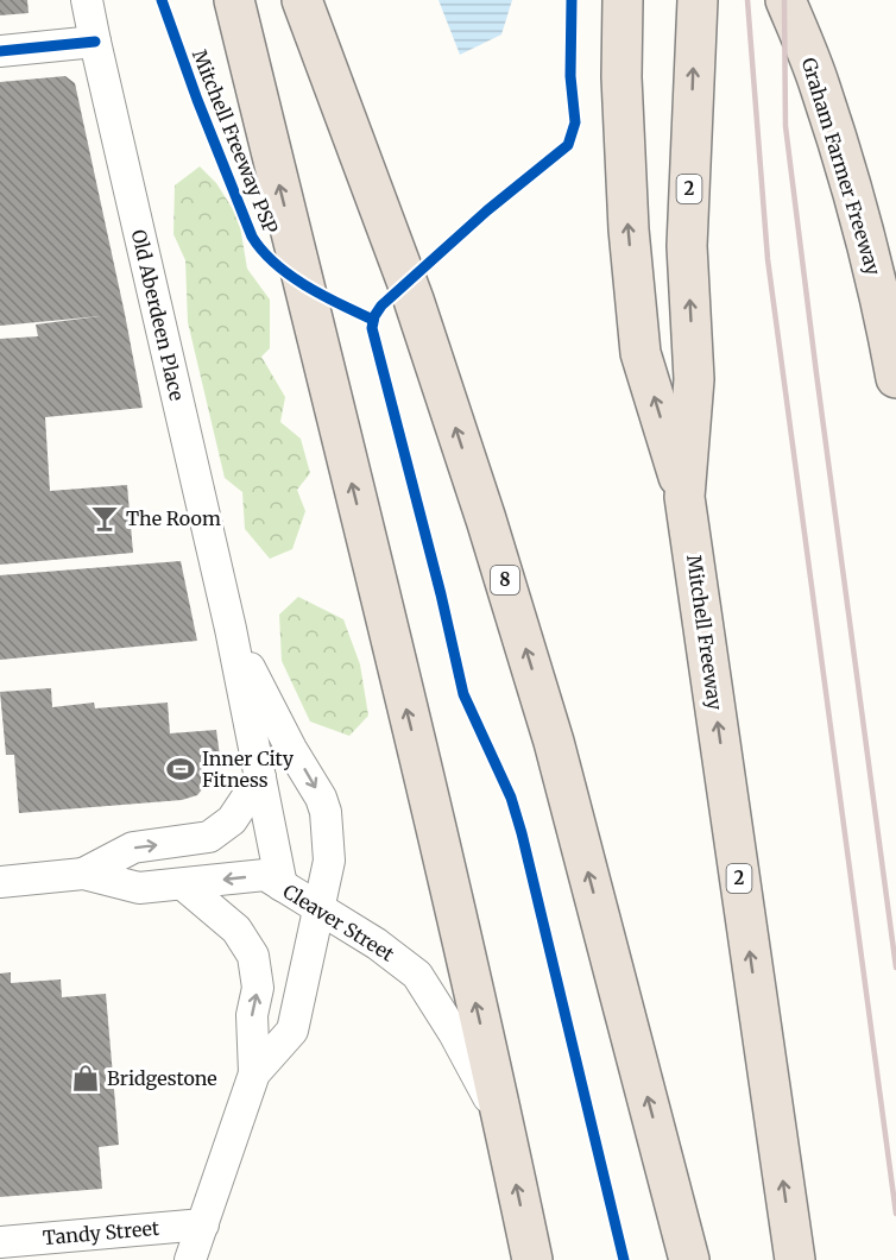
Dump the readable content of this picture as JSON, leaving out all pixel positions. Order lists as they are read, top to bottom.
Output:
{
  "streets": {
    "highway": [
      "Graham Farmer Freeway",
      "2",
      "8",
      "Mitchell Freeway"
    ],
    "street": ["Old Aberdeen Place", "Cleaver Street", "Tandy Street"],
    "cycle path": ["Mitchell Freeway PSP"]
  },
  "crossings": [
    ["Old Aberdeen Place", "Cleaver Street"]
  ],
  "places": {
    "bar": ["The Room"],
    "sports": ["Inner City Fitness"],
    "shop": ["Bridgestone"]
  }
}
